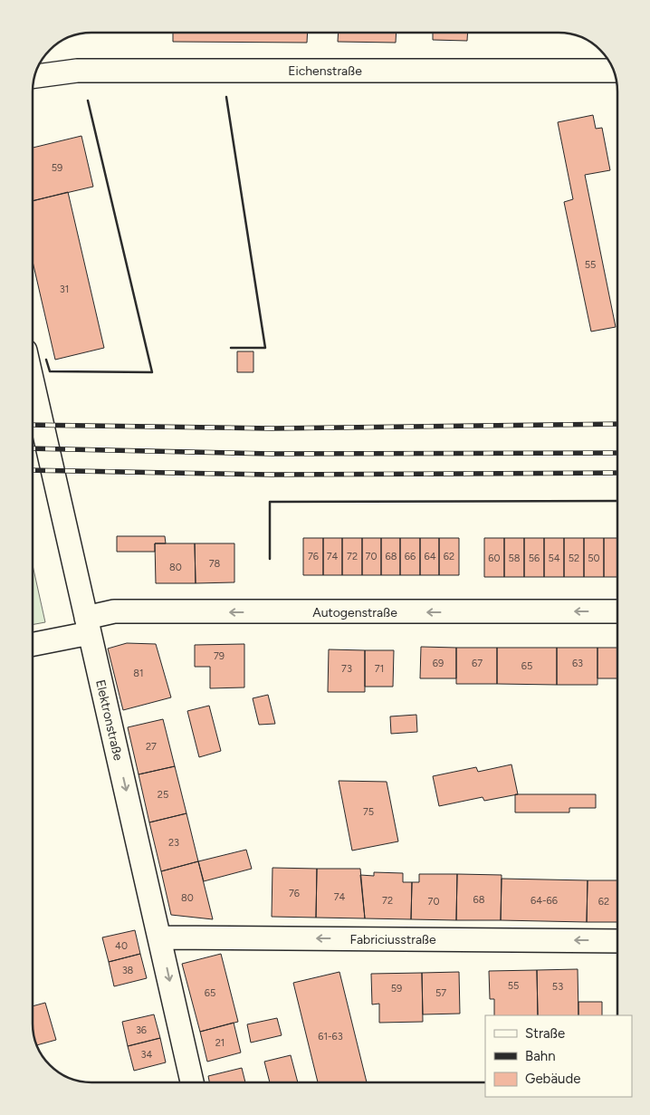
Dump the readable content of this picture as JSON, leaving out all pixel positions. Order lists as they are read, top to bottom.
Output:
{
  "streets": {
    "street": [
      "Eichenstraße",
      "Autogenstraße",
      "Elektronstraße",
      "Fabriciusstraße"
    ]
  },
  "crossings": [
    ["Autogenstraße", "Elektronstraße"],
    ["Elektronstraße", "Fabriciusstraße"]
  ],
  "one_way": ["Autogenstraße", "Elektronstraße", "Fabriciusstraße"],
  "house_numbers": [
    "59",
    "55",
    "31",
    "76",
    "74",
    "72",
    "70",
    "68",
    "66",
    "64",
    "62",
    "60",
    "58",
    "56",
    "54",
    "52",
    "50",
    "78",
    "80",
    "79",
    "69",
    "67",
    "63",
    "65",
    "73",
    "71",
    "81",
    "27",
    "25",
    "75",
    "23",
    "76",
    "74",
    "80",
    "68",
    "72",
    "64-66",
    "70",
    "62",
    "40",
    "38",
    "55",
    "53",
    "59",
    "65",
    "57",
    "36",
    "61-63",
    "21",
    "34"
  ],
  "legend": ["Straße", "Bahn", "Gebäude"]
}
